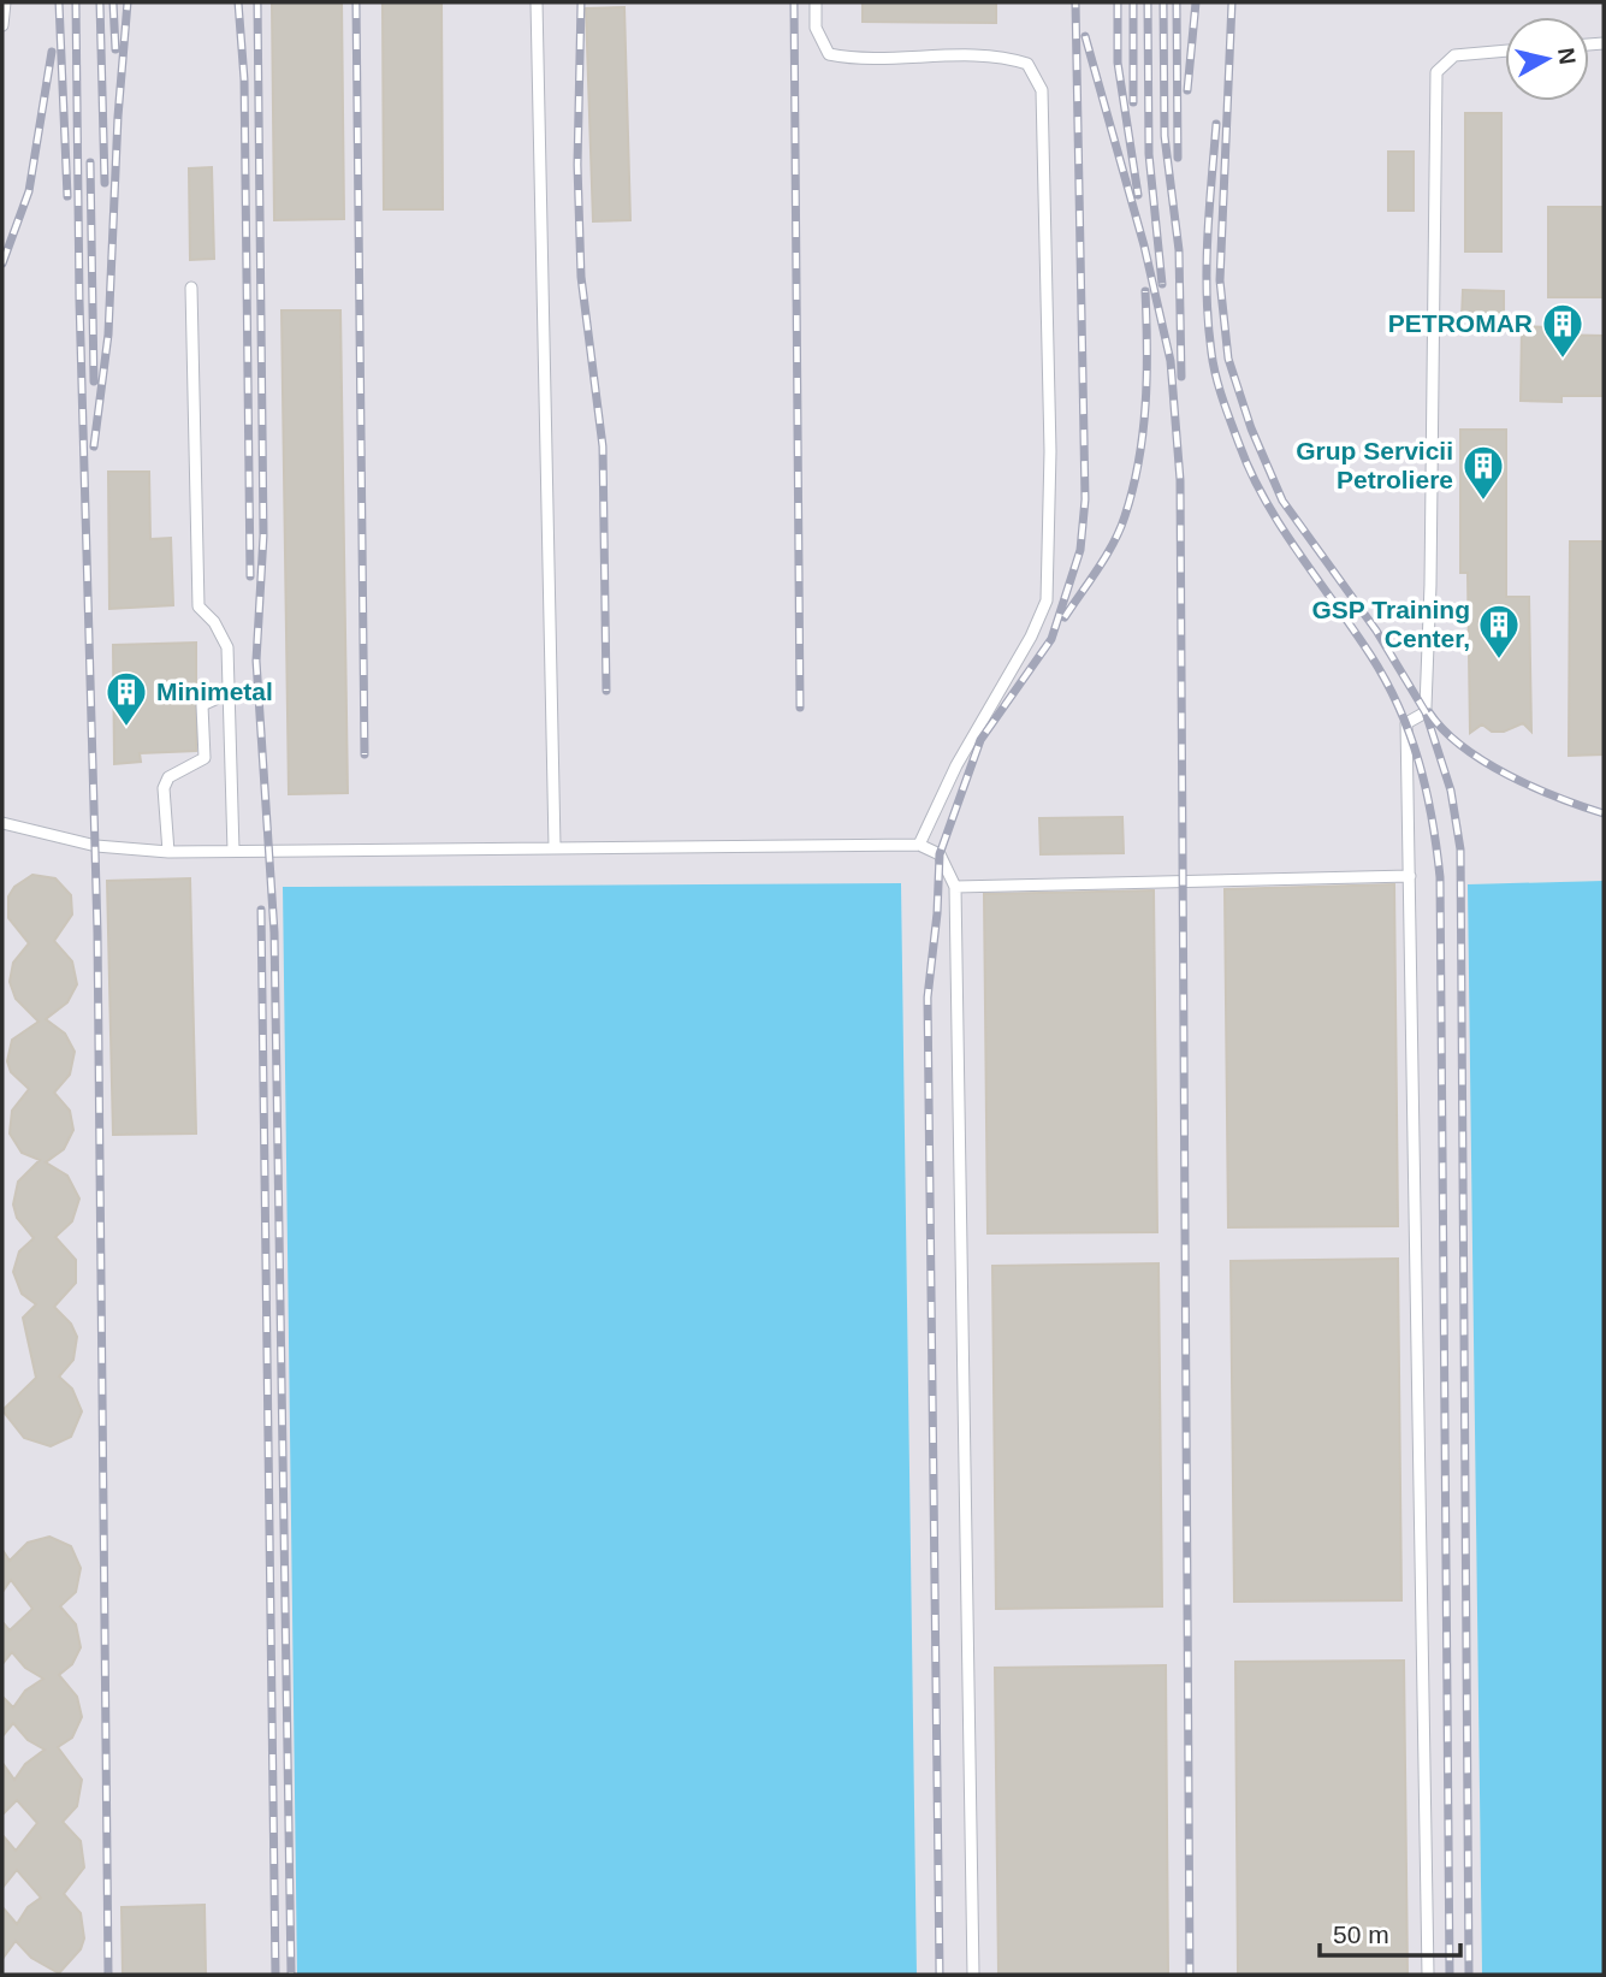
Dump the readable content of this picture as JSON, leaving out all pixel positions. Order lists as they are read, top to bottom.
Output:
{
  "places": {
    "building": [
      "PETROMAR",
      "Grup Servicii Petroliere",
      "GSP Training Center,",
      "Minimetal"
    ]
  },
  "scale_bar": "50 m",
  "north": "right"
}
